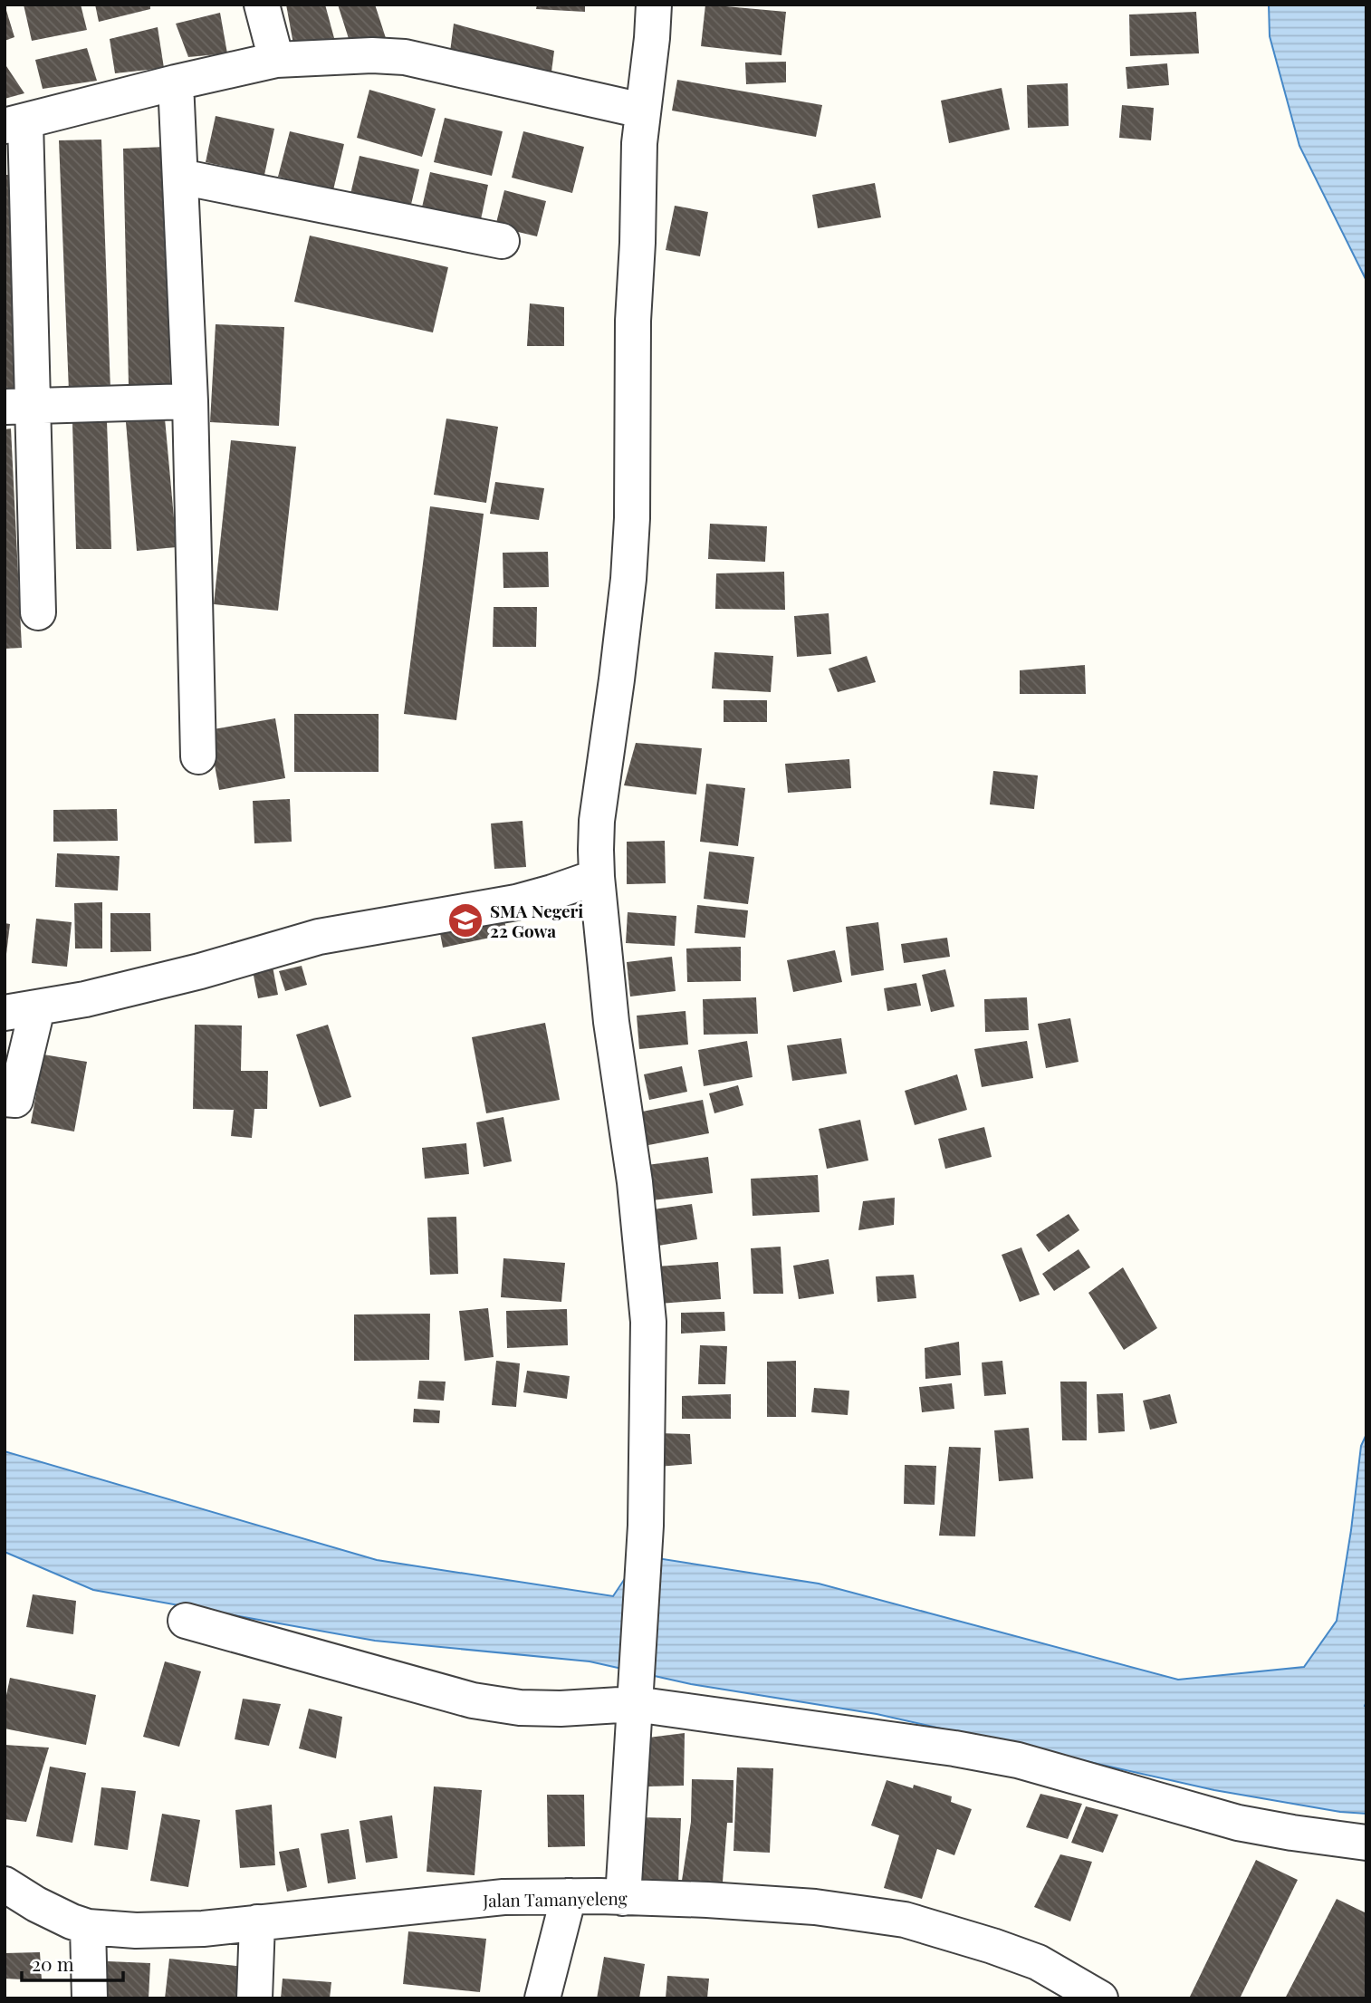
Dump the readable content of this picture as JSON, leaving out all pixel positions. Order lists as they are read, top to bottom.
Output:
{
  "streets": {
    "street": ["Jalan Tamanyeleng"]
  },
  "places": {
    "school or university": ["SMA Negeri 22 Gowa"]
  },
  "scale_bar": "20 m"
}
